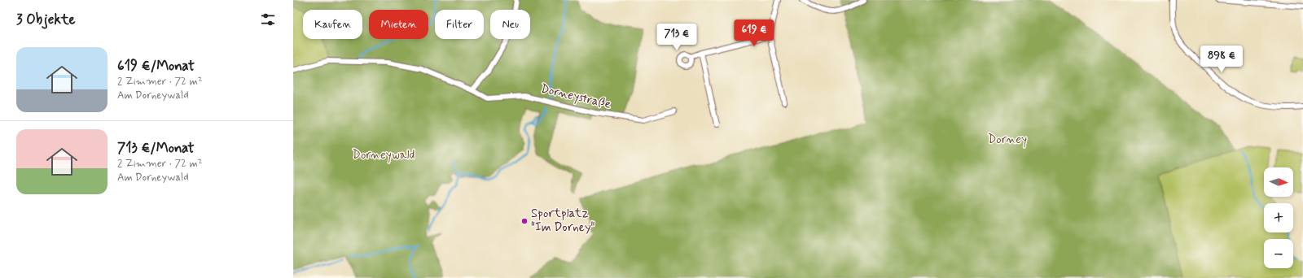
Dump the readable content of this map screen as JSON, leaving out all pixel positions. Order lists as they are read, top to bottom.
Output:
{
  "streets": {
    "street": ["Dorneystraße"]
  },
  "parks": ["Dorney", "Dorneywald"],
  "places": ["Sportplatz \"Im Dorney\""],
  "north": "right",
  "page": {
    "heading": "3 Objekte",
    "chip": [
      "Kaufen",
      "Mieten",
      "Filter",
      "Neu"
    ],
    "price": ["619 €", "713 €", "898 €"],
    "list": [
      {
        "name": "619 €/Monat",
        "note": "2 Zimmer · 72 m² · Am Dorneywald"
      },
      {
        "name": "713 €/Monat",
        "note": "2 Zimmer · 72 m² · Am Dorneywald"
      }
    ],
    "map_buttons": ["+", "−"]
  }
}
